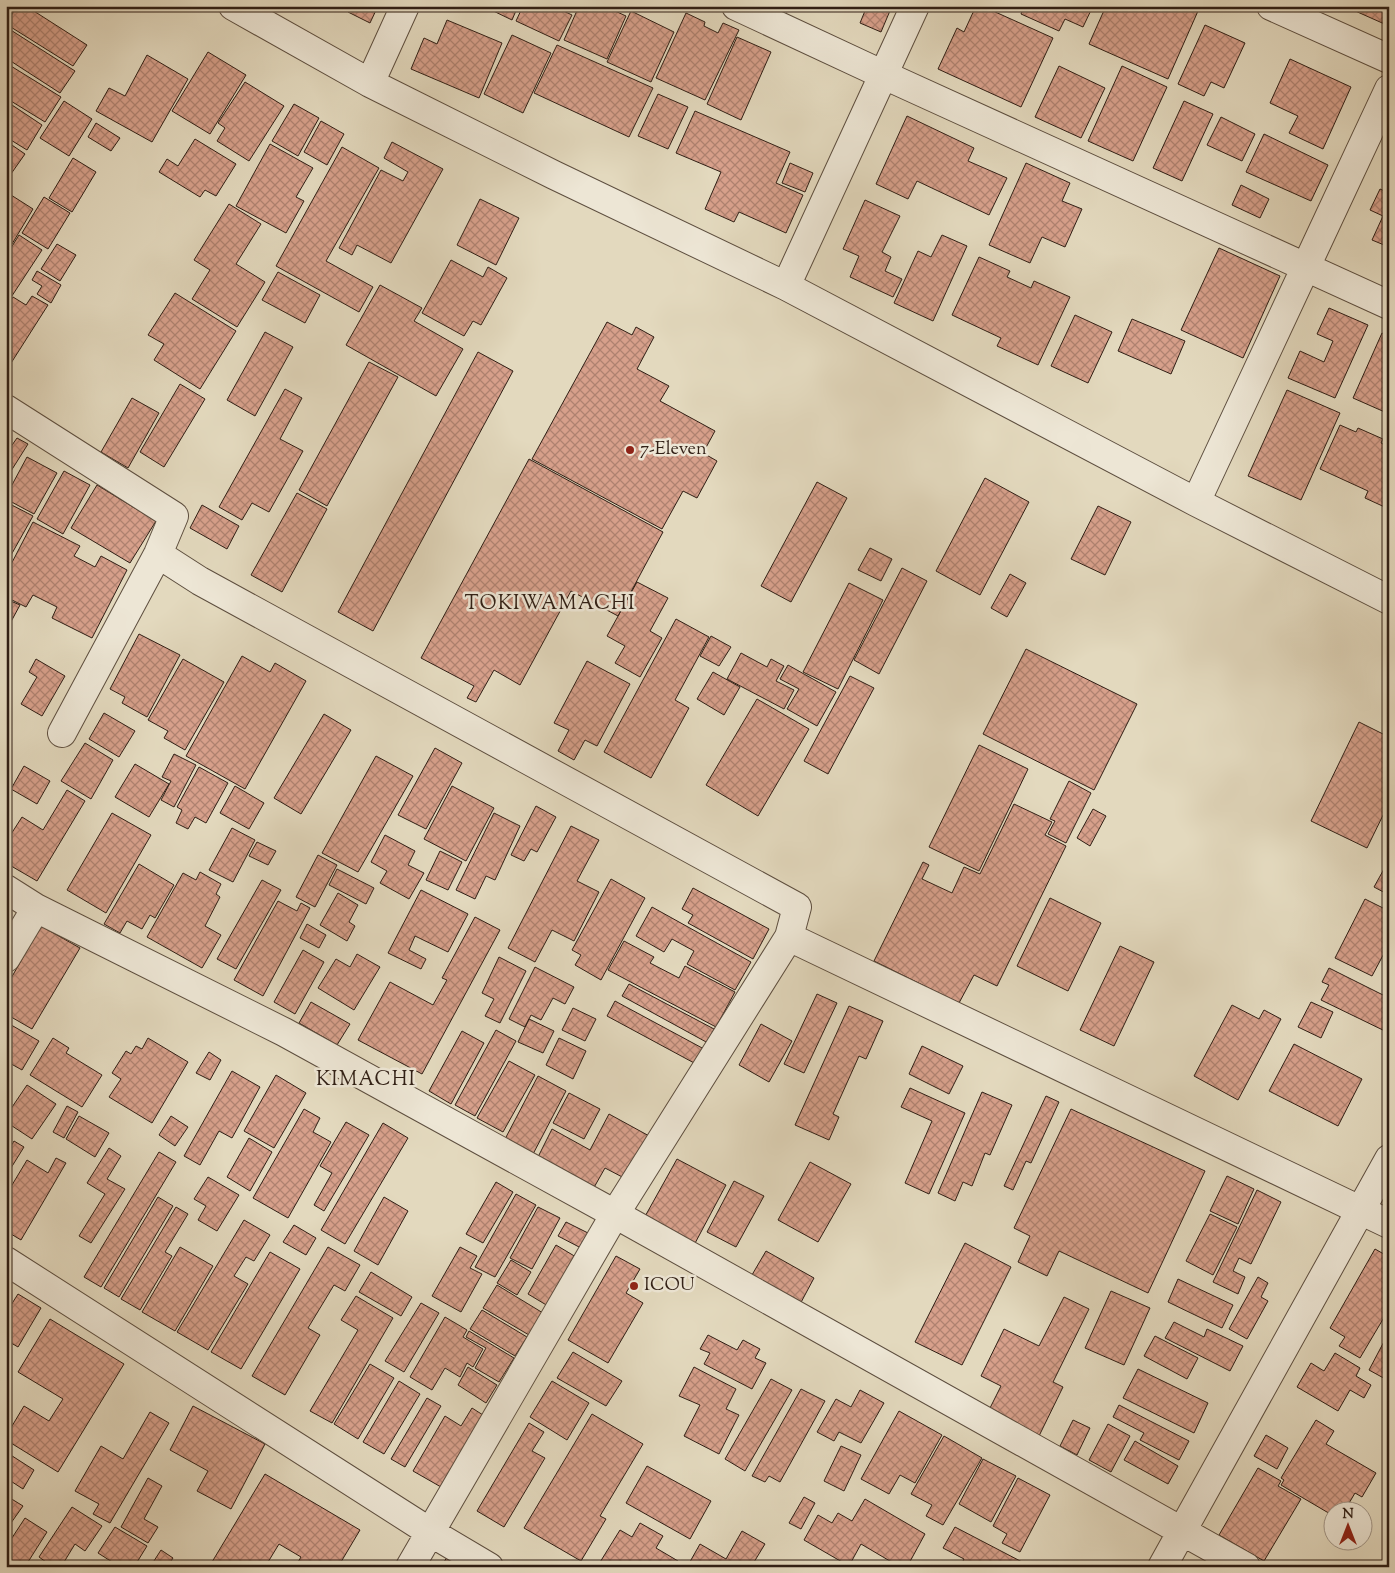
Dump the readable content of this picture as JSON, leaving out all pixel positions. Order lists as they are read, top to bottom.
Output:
{
  "districts": ["TOKIWAMACHI", "KIMACHI"],
  "places": ["7-Eleven", "ICOU"],
  "north": "top"
}
